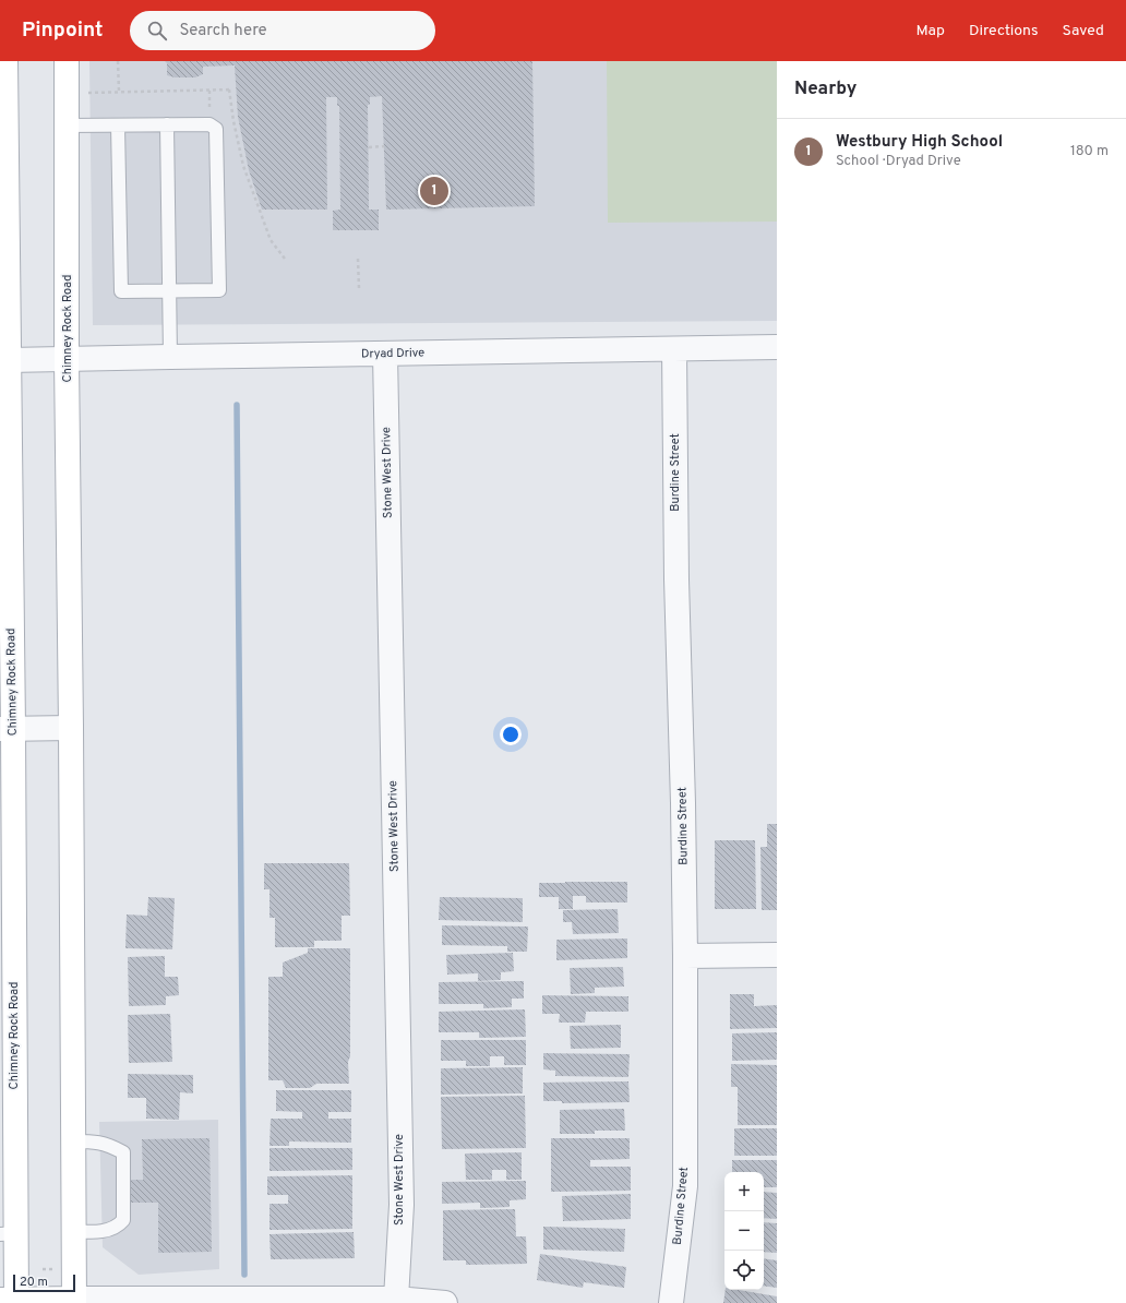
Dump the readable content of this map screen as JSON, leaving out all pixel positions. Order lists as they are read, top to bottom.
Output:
{
  "streets": {
    "main road": ["Chimney Rock Road"],
    "street": ["Dryad Drive", "Stone West Drive", "Burdine Street"]
  },
  "crossings": [
    ["Chimney Rock Road", "Dryad Drive"],
    ["Dryad Drive", "Stone West Drive"],
    ["Dryad Drive", "Burdine Street"]
  ],
  "scale_bar": "20 m",
  "page": {
    "header": "Pinpoint",
    "search": "Search here",
    "nav": ["Map", "Directions", "Saved"],
    "heading": "Nearby",
    "list": [
      {
        "mark": "1",
        "name": "Westbury High School",
        "note": "School · Dryad Drive",
        "value": "180 m"
      }
    ],
    "pins": "1",
    "map_buttons": ["+", "−"],
    "scale": "20 m"
  }
}
